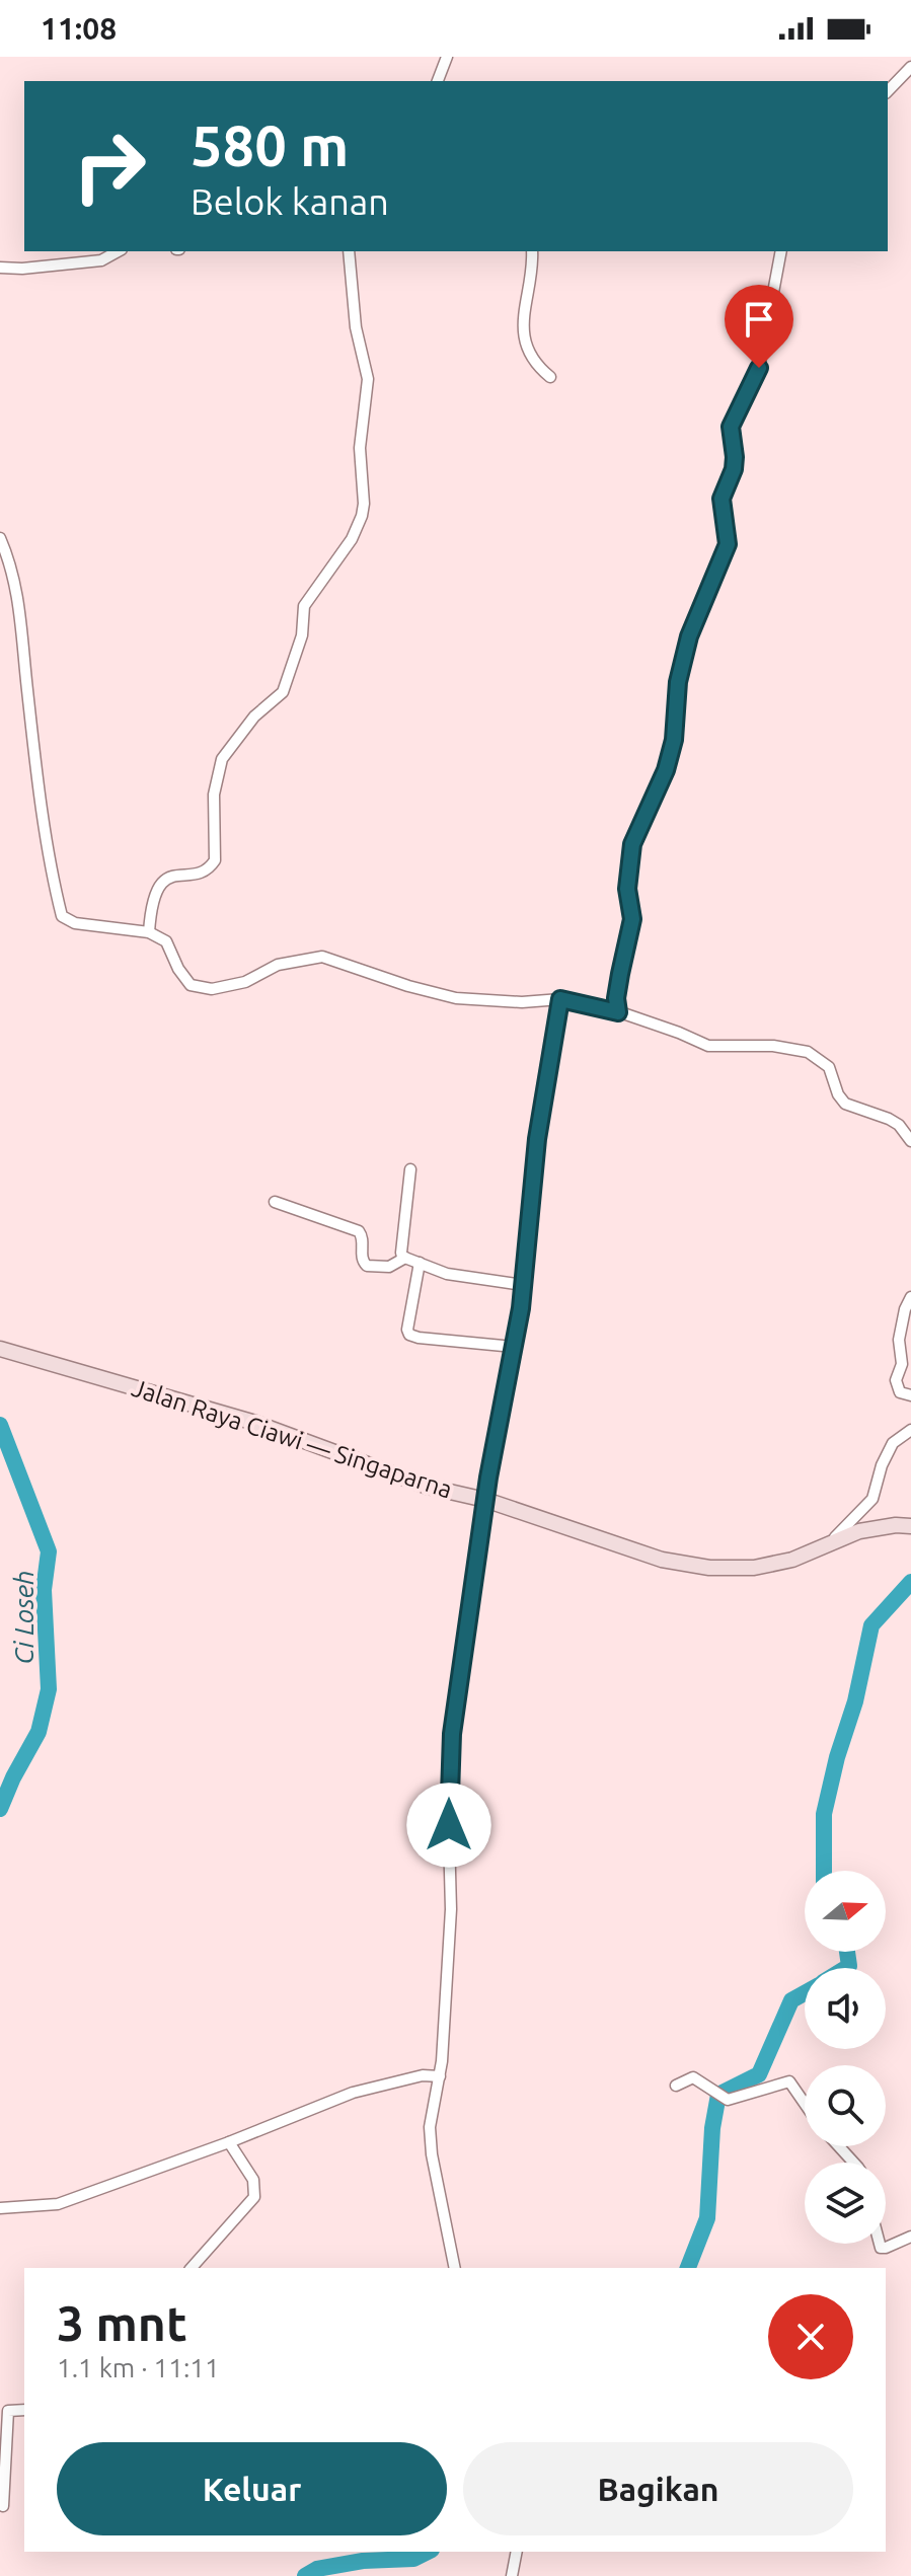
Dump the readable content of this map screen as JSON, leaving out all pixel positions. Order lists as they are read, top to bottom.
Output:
{
  "streets": {
    "main road": ["Jalan Raya Ciawi — Singaparna"]
  },
  "water": ["Ci Loseh"],
  "north": "right",
  "page": {
    "status": "11:08",
    "turn": ["580 m", "Belok kanan"],
    "heading": ["3 mnt", "1.1 km · 11:11"],
    "buttons": ["Keluar", "Bagikan"]
  }
}
